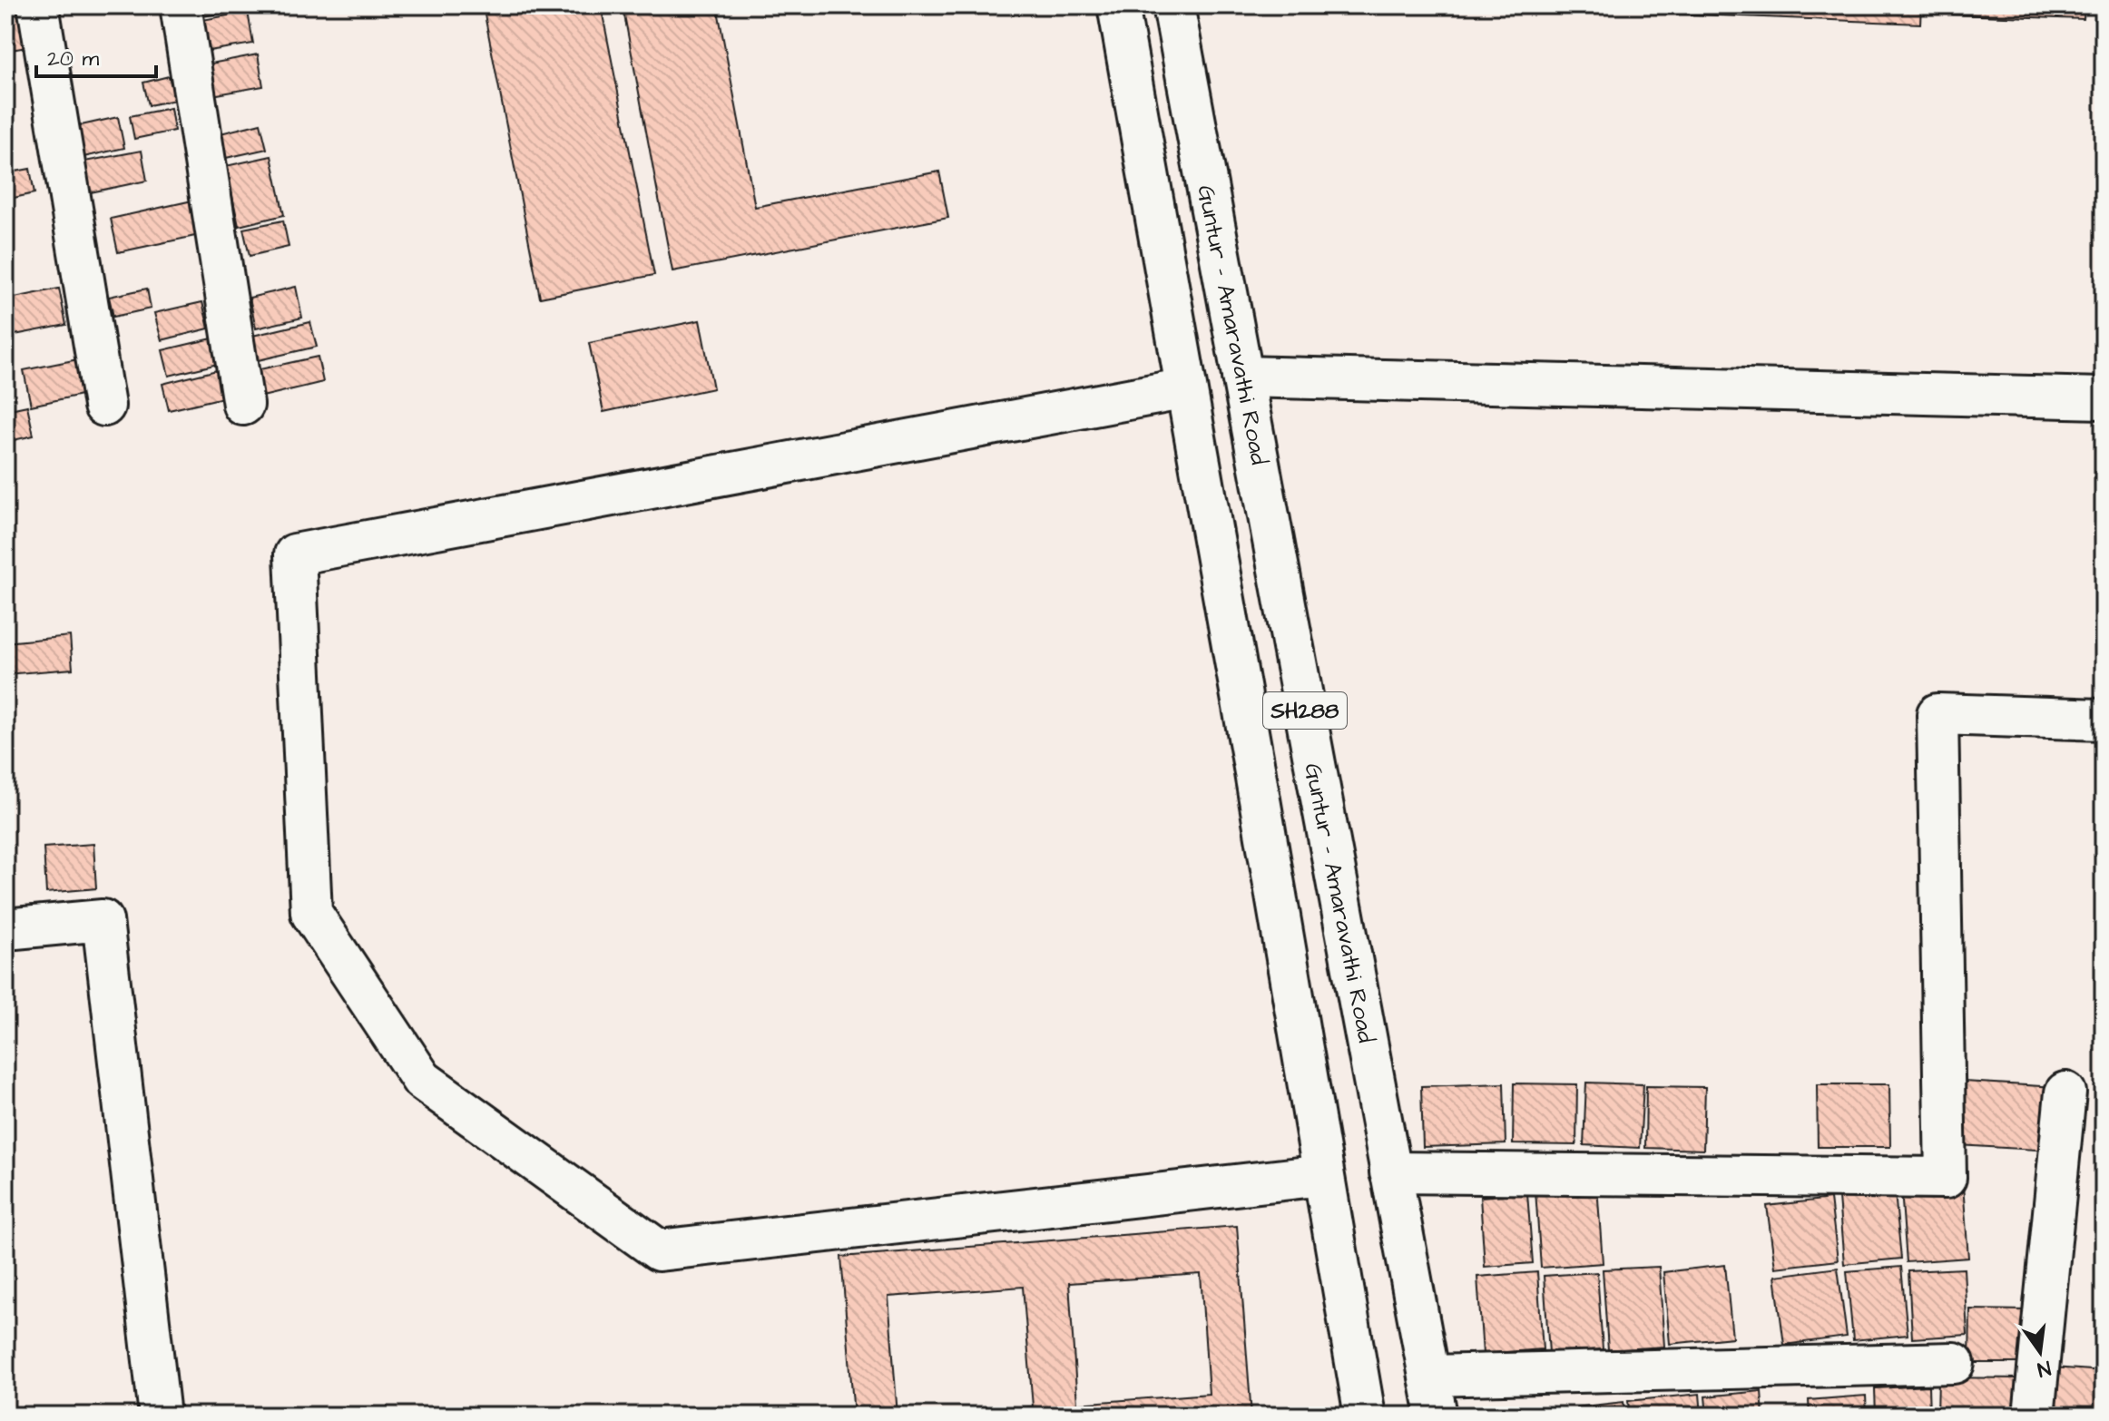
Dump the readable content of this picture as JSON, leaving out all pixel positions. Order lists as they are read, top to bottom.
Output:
{
  "streets": {
    "street": ["Guntur - Amaravathi Road", "SH288"]
  },
  "scale_bar": "20 m",
  "north": "bottom"
}
